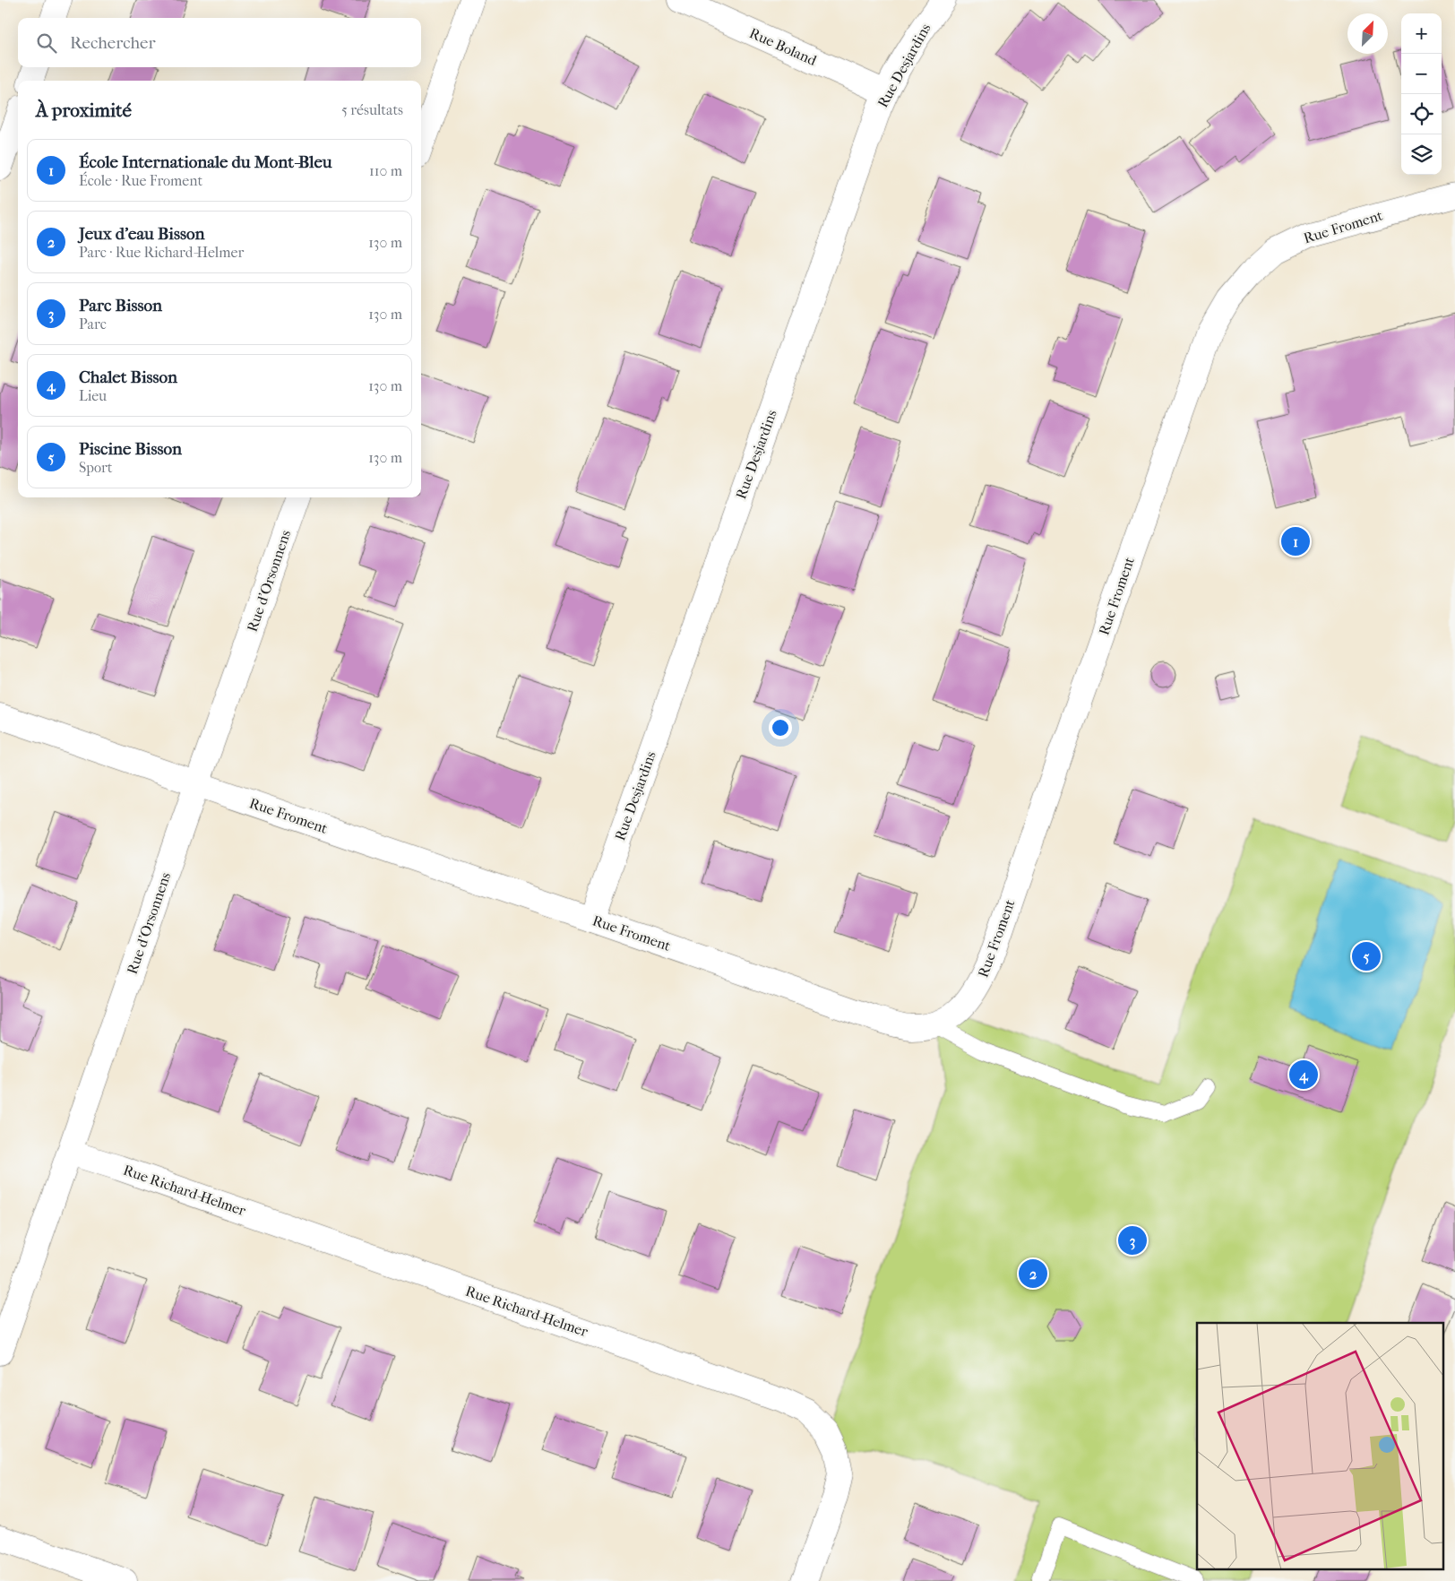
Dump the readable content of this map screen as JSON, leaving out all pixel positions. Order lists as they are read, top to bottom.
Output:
{
  "streets": {
    "street": [
      "Rue Boland",
      "Rue Desjardins",
      "Rue Froment",
      "Rue d'Orsonnens",
      "Rue Richard-Helmer"
    ]
  },
  "crossings": [
    ["Rue Boland", "Rue Desjardins"],
    ["Rue Desjardins", "Rue Froment"],
    ["Rue Froment", "Rue d'Orsonnens"],
    ["Rue d'Orsonnens", "Rue Richard-Helmer"]
  ],
  "north": "top right",
  "page": {
    "map_buttons": ["+", "−"],
    "search": "Rechercher",
    "heading": ["À proximité", "5 résultats"],
    "list": [
      {
        "mark": "1",
        "name": "École Internationale du Mont-Bleu",
        "note": "École · Rue Froment",
        "value": "110 m"
      },
      {
        "mark": "2",
        "name": "Jeux d'eau Bisson",
        "note": "Parc · Rue Richard-Helmer",
        "value": "130 m"
      },
      {
        "mark": "3",
        "name": "Parc Bisson",
        "note": "Parc",
        "value": "130 m"
      },
      {
        "mark": "4",
        "name": "Chalet Bisson",
        "note": "Lieu",
        "value": "130 m"
      },
      {
        "mark": "5",
        "name": "Piscine Bisson",
        "note": "Sport",
        "value": "130 m"
      }
    ],
    "pins": [
      "1",
      "5",
      "4",
      "3",
      "2"
    ]
  }
}
